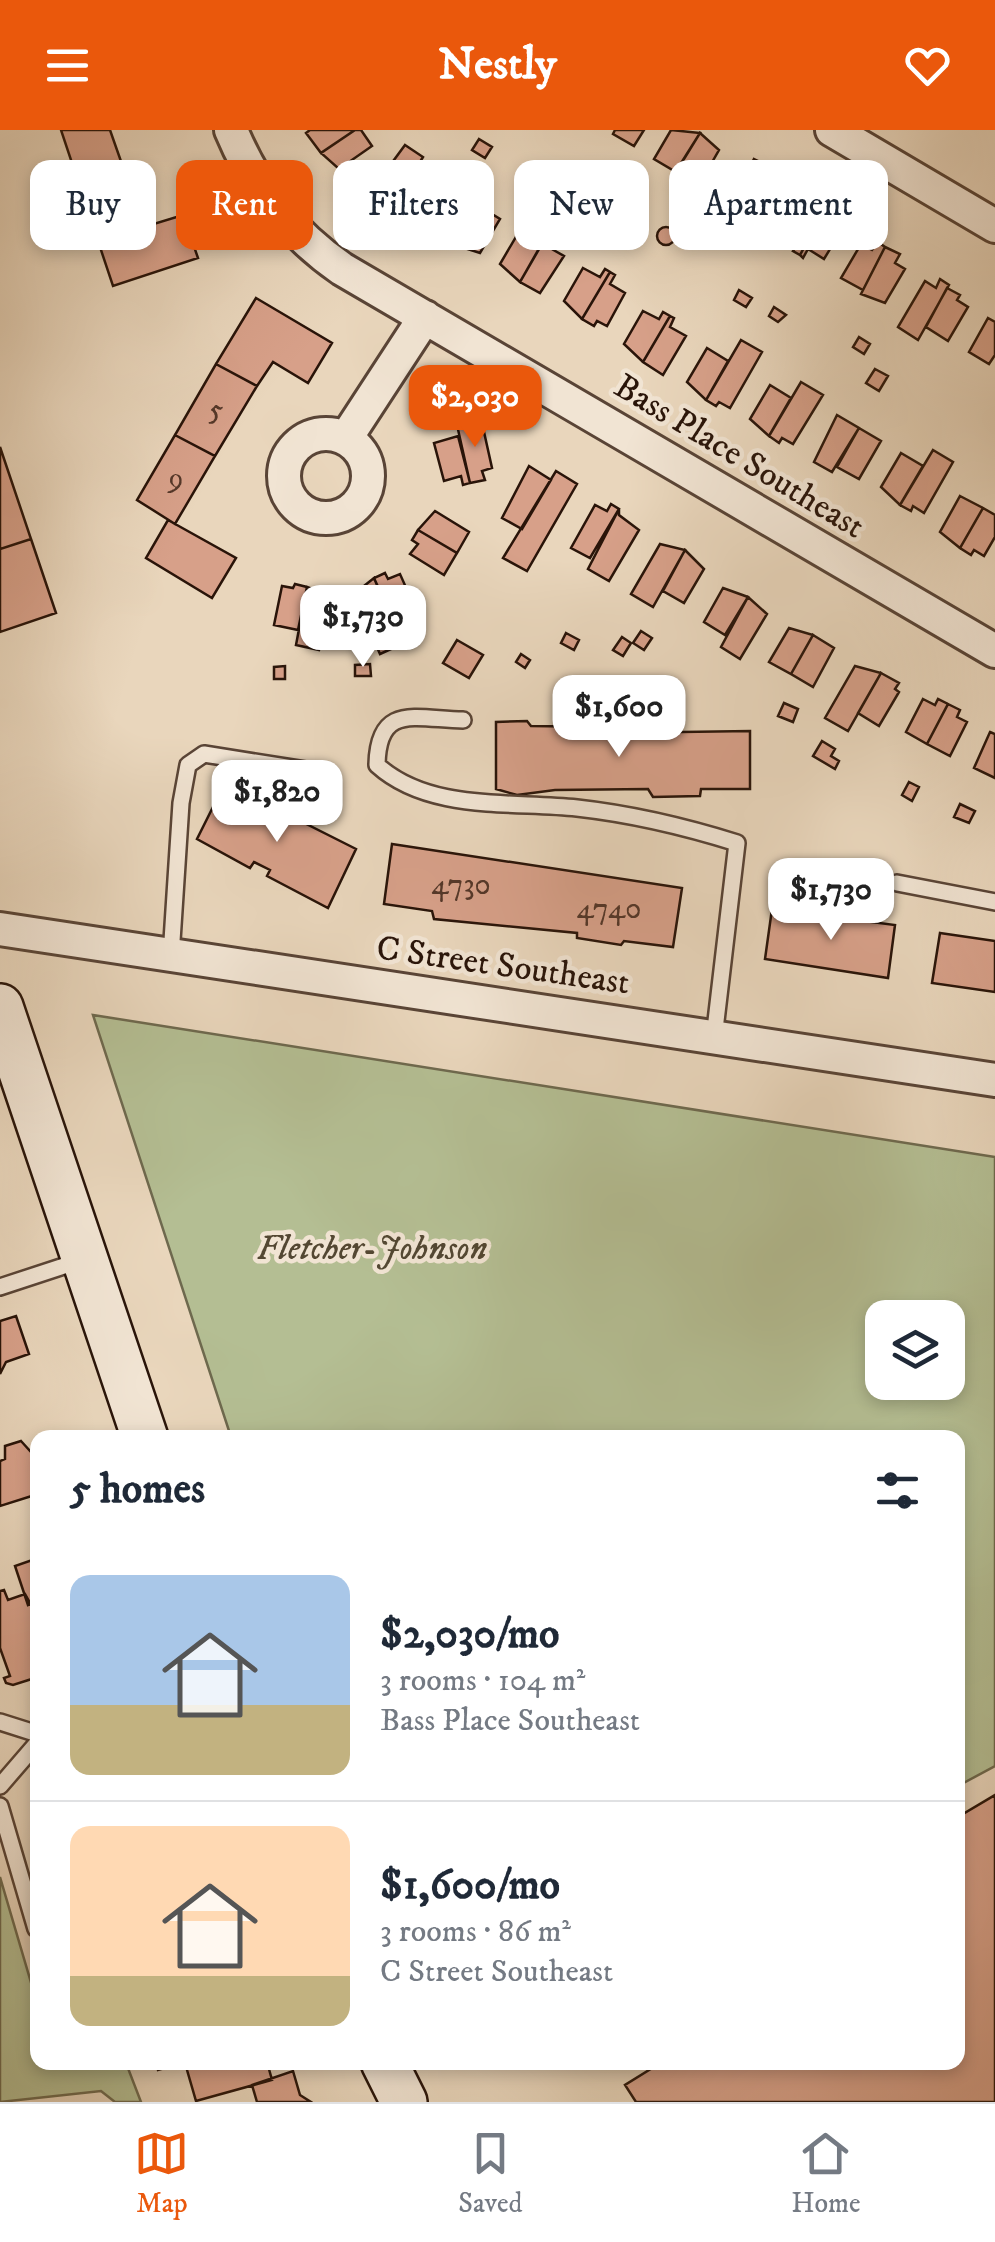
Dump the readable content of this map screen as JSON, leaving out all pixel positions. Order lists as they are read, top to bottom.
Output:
{
  "streets": {
    "street": ["Bass Place Southeast", "C Street Southeast"]
  },
  "parks": ["Fletcher-Johnson"],
  "house_numbers": [
    "5",
    "9",
    "4730",
    "4740"
  ],
  "page": {
    "header": "Nestly",
    "chip": [
      "Buy",
      "Rent",
      "Filters",
      "New",
      "Apartment"
    ],
    "price": [
      "$2,030",
      "$1,730",
      "$1,600",
      "$1,820",
      "$1,730"
    ],
    "heading": "5 homes",
    "list": [
      {
        "name": "$2,030/mo",
        "note": "3 rooms · 104 m² · Bass Place Southeast"
      },
      {
        "name": "$1,600/mo",
        "note": "3 rooms · 86 m² · C Street Southeast"
      }
    ],
    "tabs": ["Map", "Saved", "Home"]
  }
}
